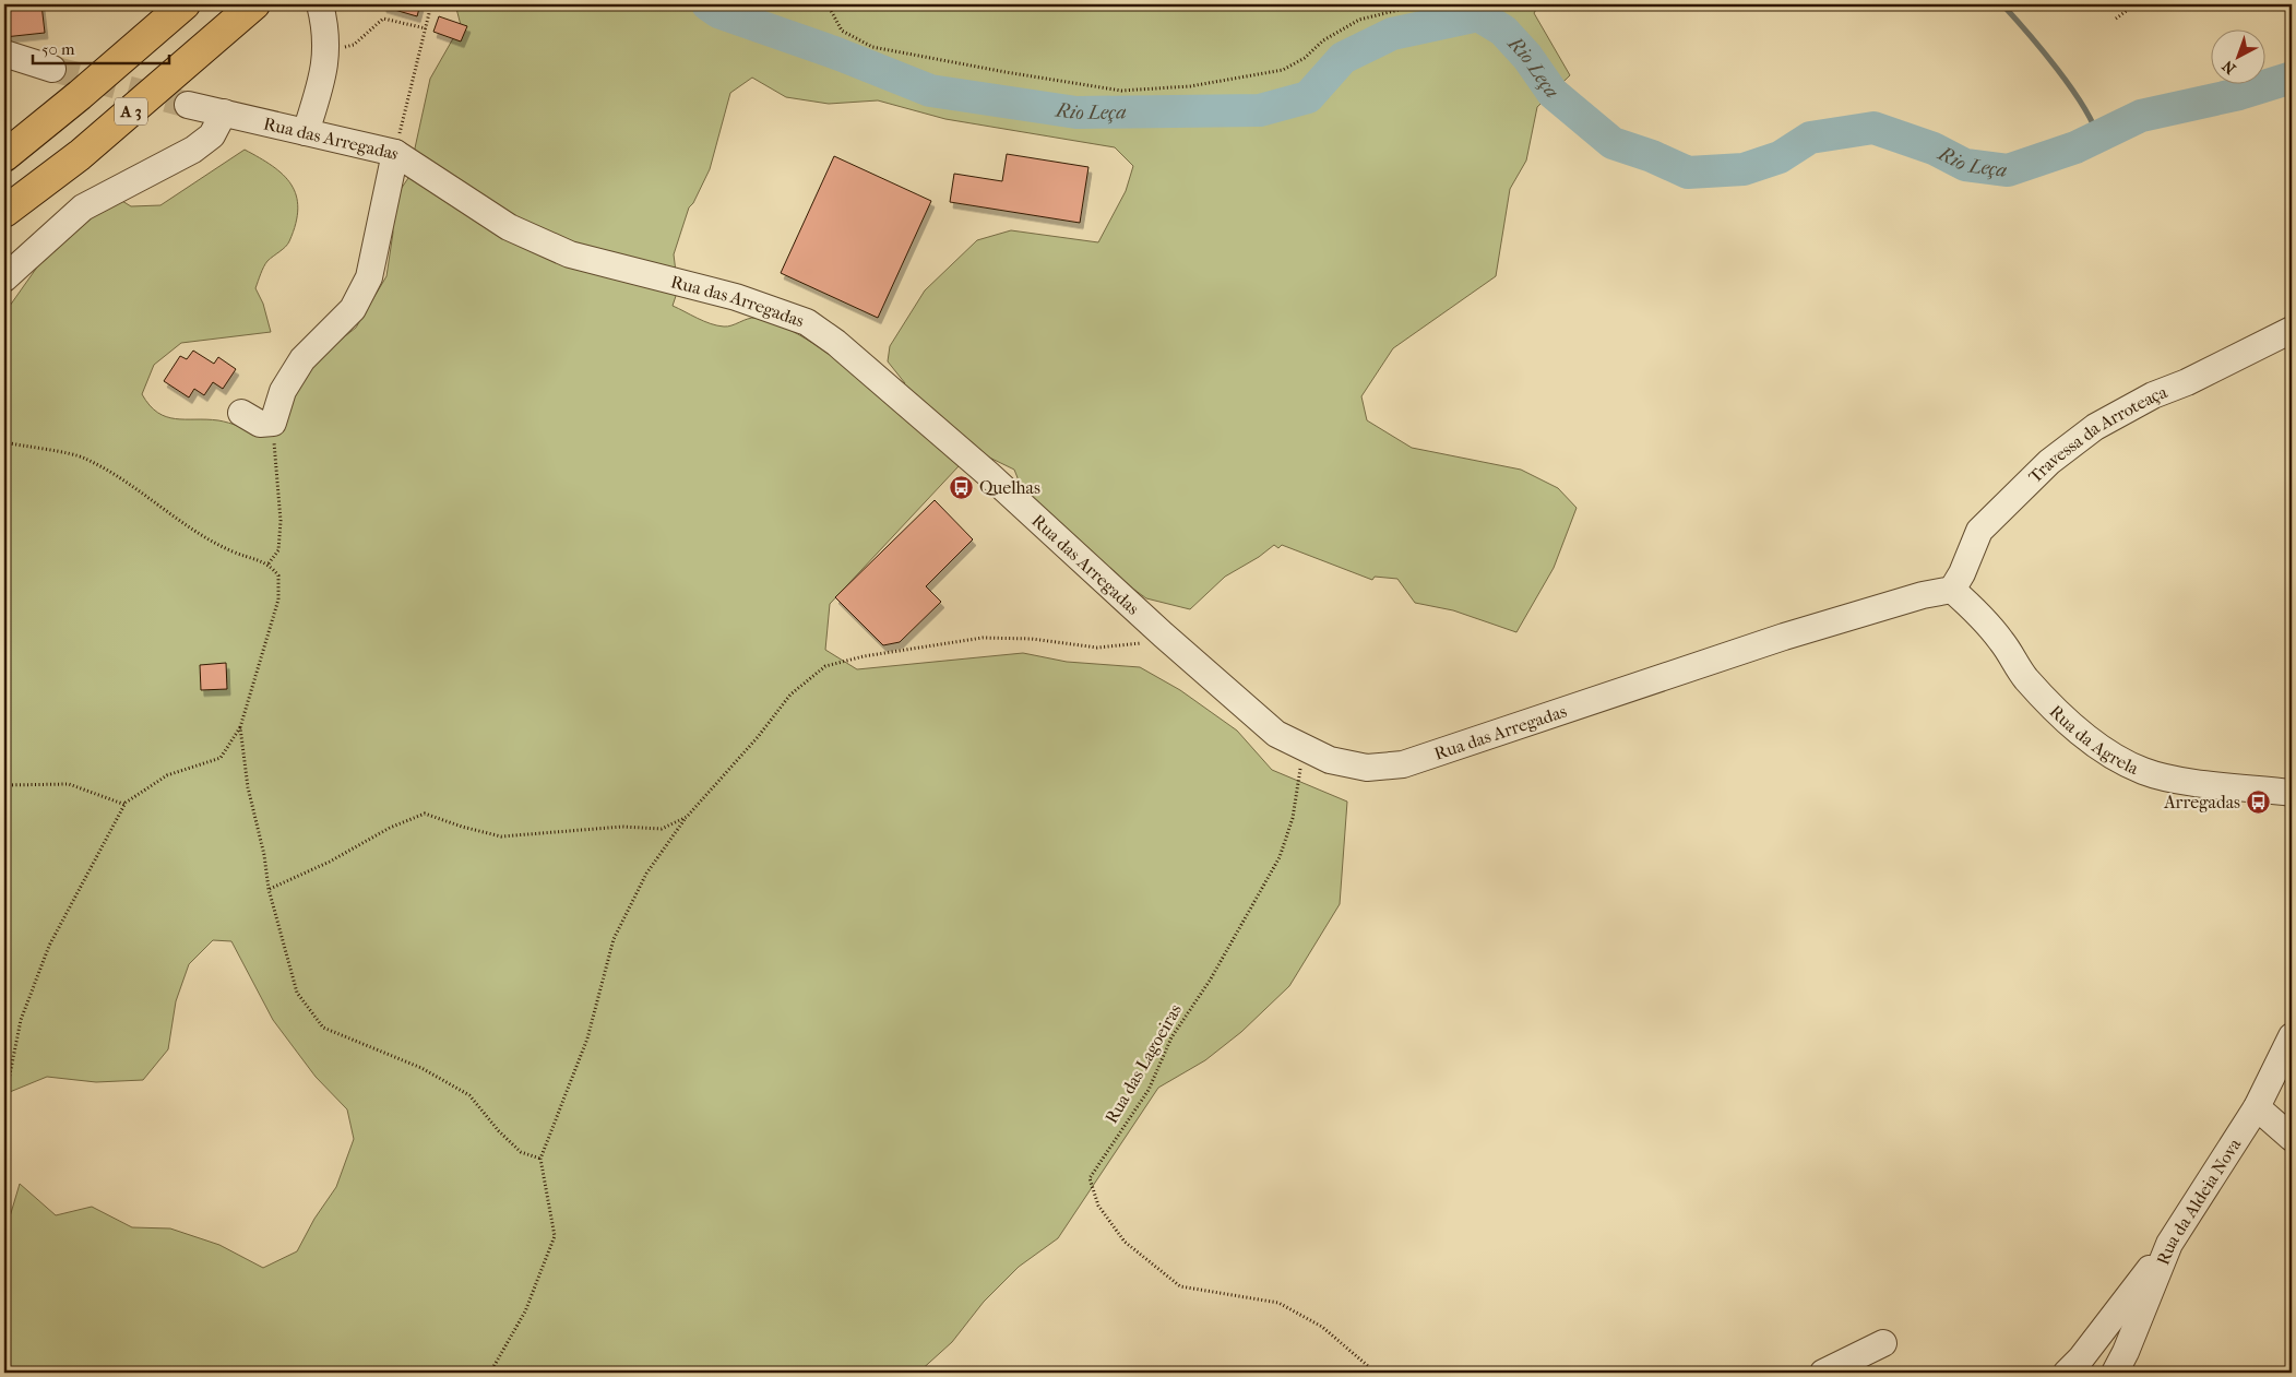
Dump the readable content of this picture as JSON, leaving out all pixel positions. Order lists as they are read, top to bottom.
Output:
{
  "streets": {
    "highway": ["A 3"],
    "street": [
      "Rua das Arregadas",
      "Travessa da Arroteaça",
      "Rua da Agrela",
      "Rua da Aldeia Nova"
    ],
    "path": ["Rua das Lagoeiras"]
  },
  "crossings": [
    ["Rua das Arregadas", "Travessa da Arroteaça"],
    ["Rua das Arregadas", "Rua da Agrela"],
    ["Rua das Arregadas", "Rua das Lagoeiras"],
    ["Travessa da Arroteaça", "Rua da Agrela"]
  ],
  "water": ["Rio Leça"],
  "places": {
    "bus stop": ["Quelhas", "Arregadas"]
  },
  "scale_bar": "50 m",
  "north": "bottom left"
}
